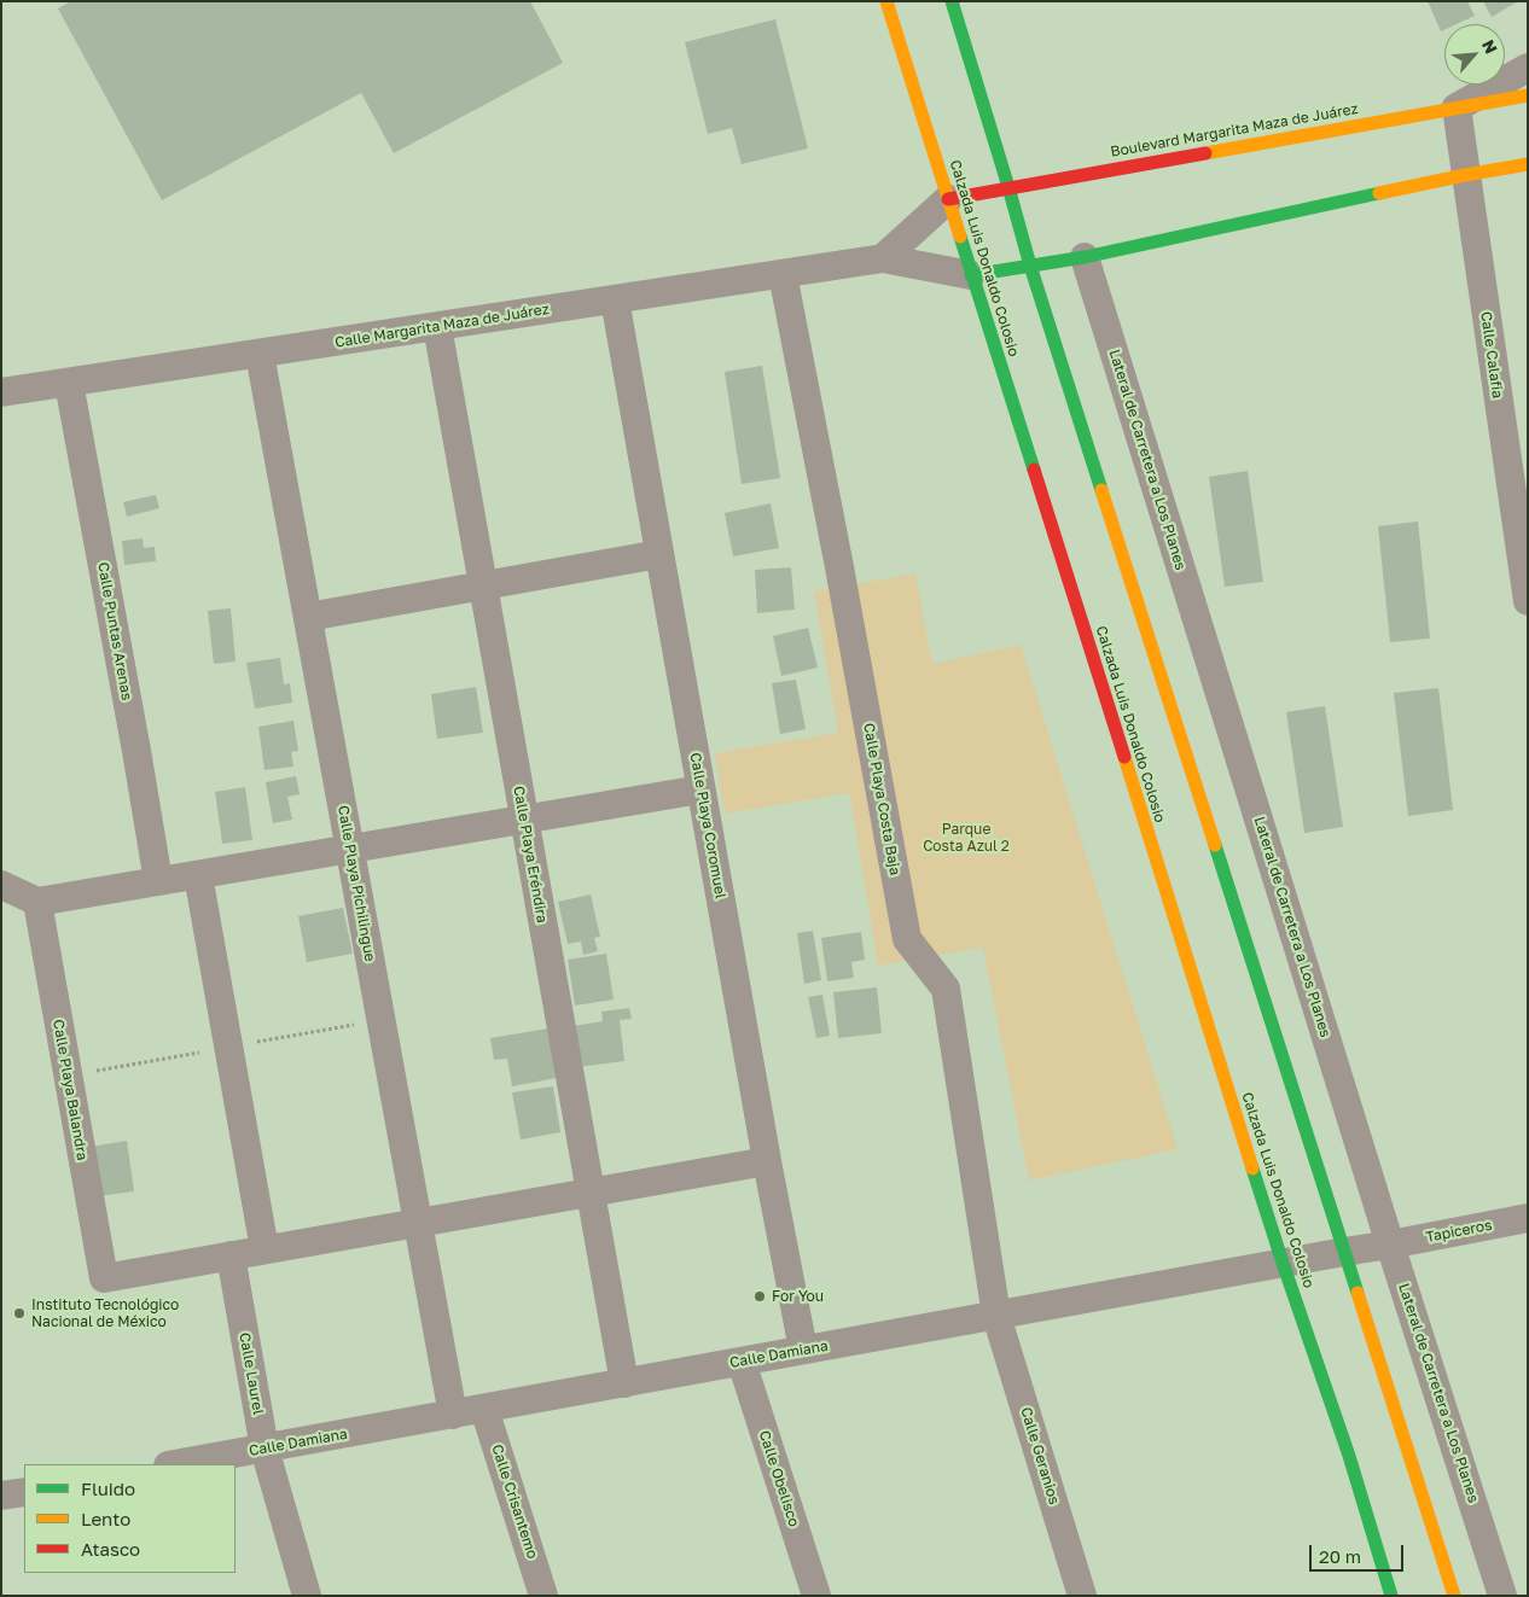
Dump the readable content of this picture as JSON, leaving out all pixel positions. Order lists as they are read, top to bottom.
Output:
{
  "streets": {
    "main road": ["Boulevard Margarita Maza de Juárez", "Calzada Luis Donaldo Colosio"],
    "street": [
      "Calle Margarita Maza de Juárez",
      "Calle Calafia",
      "Lateral de Carretera a Los Planes",
      "Calle Puntas Arenas",
      "Calle Playa Costa Baja",
      "Calle Playa Coromuel",
      "Calle Playa Eréndira",
      "Calle Playa Pichilingue",
      "Calle Playa Balandra",
      "Tapiceros",
      "Calle Damiana",
      "Calle Laurel",
      "Calle Geranios",
      "Calle Obelisco",
      "Calle Crisantemo"
    ]
  },
  "crossings": [
    ["Boulevard Margarita Maza de Juárez", "Calzada Luis Donaldo Colosio"],
    ["Boulevard Margarita Maza de Juárez", "Calle Calafia"],
    ["Calzada Luis Donaldo Colosio", "Calle Margarita Maza de Juárez"],
    ["Calzada Luis Donaldo Colosio", "Calle Damiana"],
    ["Calle Margarita Maza de Juárez", "Calle Puntas Arenas"],
    ["Calle Margarita Maza de Juárez", "Calle Playa Costa Baja"],
    ["Calle Margarita Maza de Juárez", "Calle Playa Coromuel"],
    ["Calle Margarita Maza de Juárez", "Calle Playa Eréndira"],
    ["Calle Margarita Maza de Juárez", "Calle Playa Pichilingue"],
    ["Lateral de Carretera a Los Planes", "Tapiceros"],
    ["Lateral de Carretera a Los Planes", "Calle Damiana"],
    ["Calle Playa Costa Baja", "Calle Damiana"],
    ["Calle Playa Costa Baja", "Calle Geranios"],
    ["Calle Playa Coromuel", "Calle Damiana"],
    ["Calle Playa Eréndira", "Calle Damiana"],
    ["Calle Playa Pichilingue", "Calle Damiana"],
    ["Calle Playa Balandra", "Calle Laurel"],
    ["Tapiceros", "Calle Damiana"],
    ["Calle Damiana", "Calle Laurel"],
    ["Calle Damiana", "Calle Geranios"],
    ["Calle Damiana", "Calle Obelisco"],
    ["Calle Damiana", "Calle Crisantemo"]
  ],
  "parks": ["Parque Costa Azul 2"],
  "places": ["For You", "Instituto Tecnológico Nacional de México"],
  "legend": ["Fluido", "Lento", "Atasco"],
  "scale_bar": "20 m",
  "north": "top right"
}
